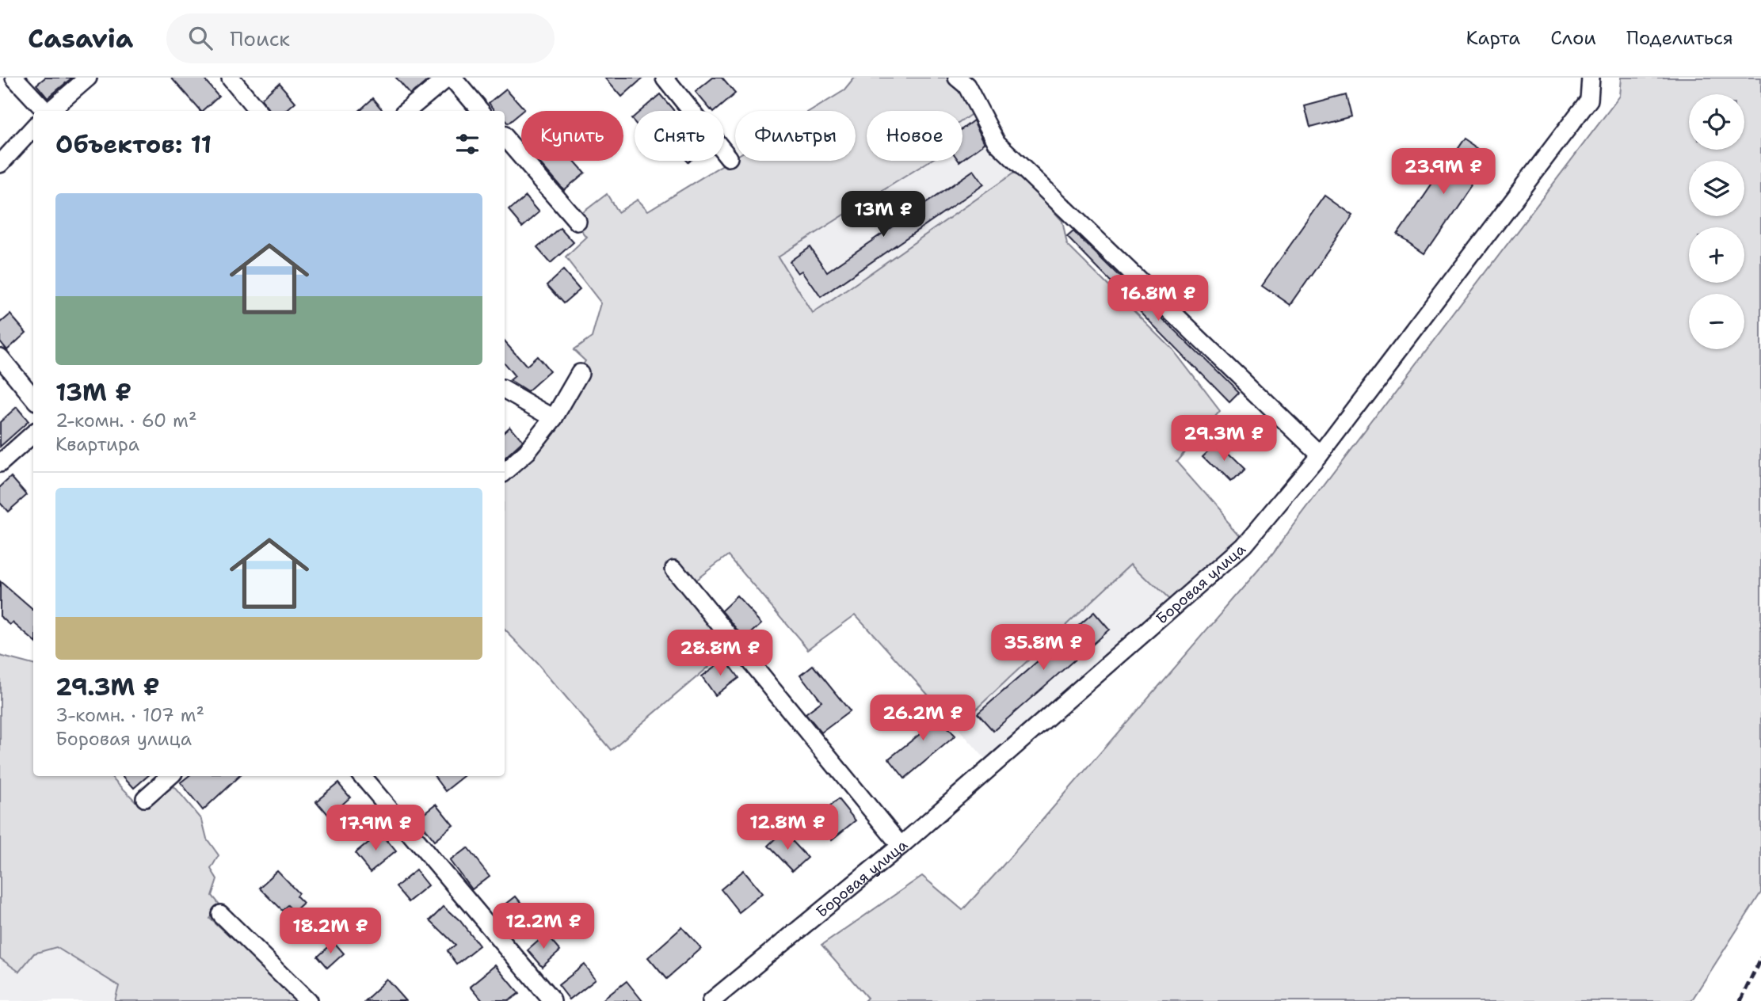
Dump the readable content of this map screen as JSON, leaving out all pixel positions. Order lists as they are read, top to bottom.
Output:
{
  "streets": {
    "street": ["Боровая улица"]
  },
  "page": {
    "header": "Casavia",
    "search": "Поиск",
    "nav": ["Карта", "Слои", "Поделиться"],
    "map_buttons": ["+", "−"],
    "chip": [
      "Купить",
      "Снять",
      "Фильтры",
      "Новое"
    ],
    "heading": "Объектов: 11",
    "price": [
      "23.9M ₽",
      "13M ₽",
      "16.8M ₽",
      "29.3M ₽",
      "35.8M ₽",
      "28.8M ₽",
      "26.2M ₽",
      "12.8M ₽",
      "17.9M ₽",
      "12.2M ₽",
      "18.2M ₽"
    ],
    "list": [
      {
        "name": "13M ₽",
        "note": "2-комн. · 60 m² · Квартира"
      },
      {
        "name": "29.3M ₽",
        "note": "3-комн. · 107 m² · Боровая улица"
      }
    ]
  }
}
